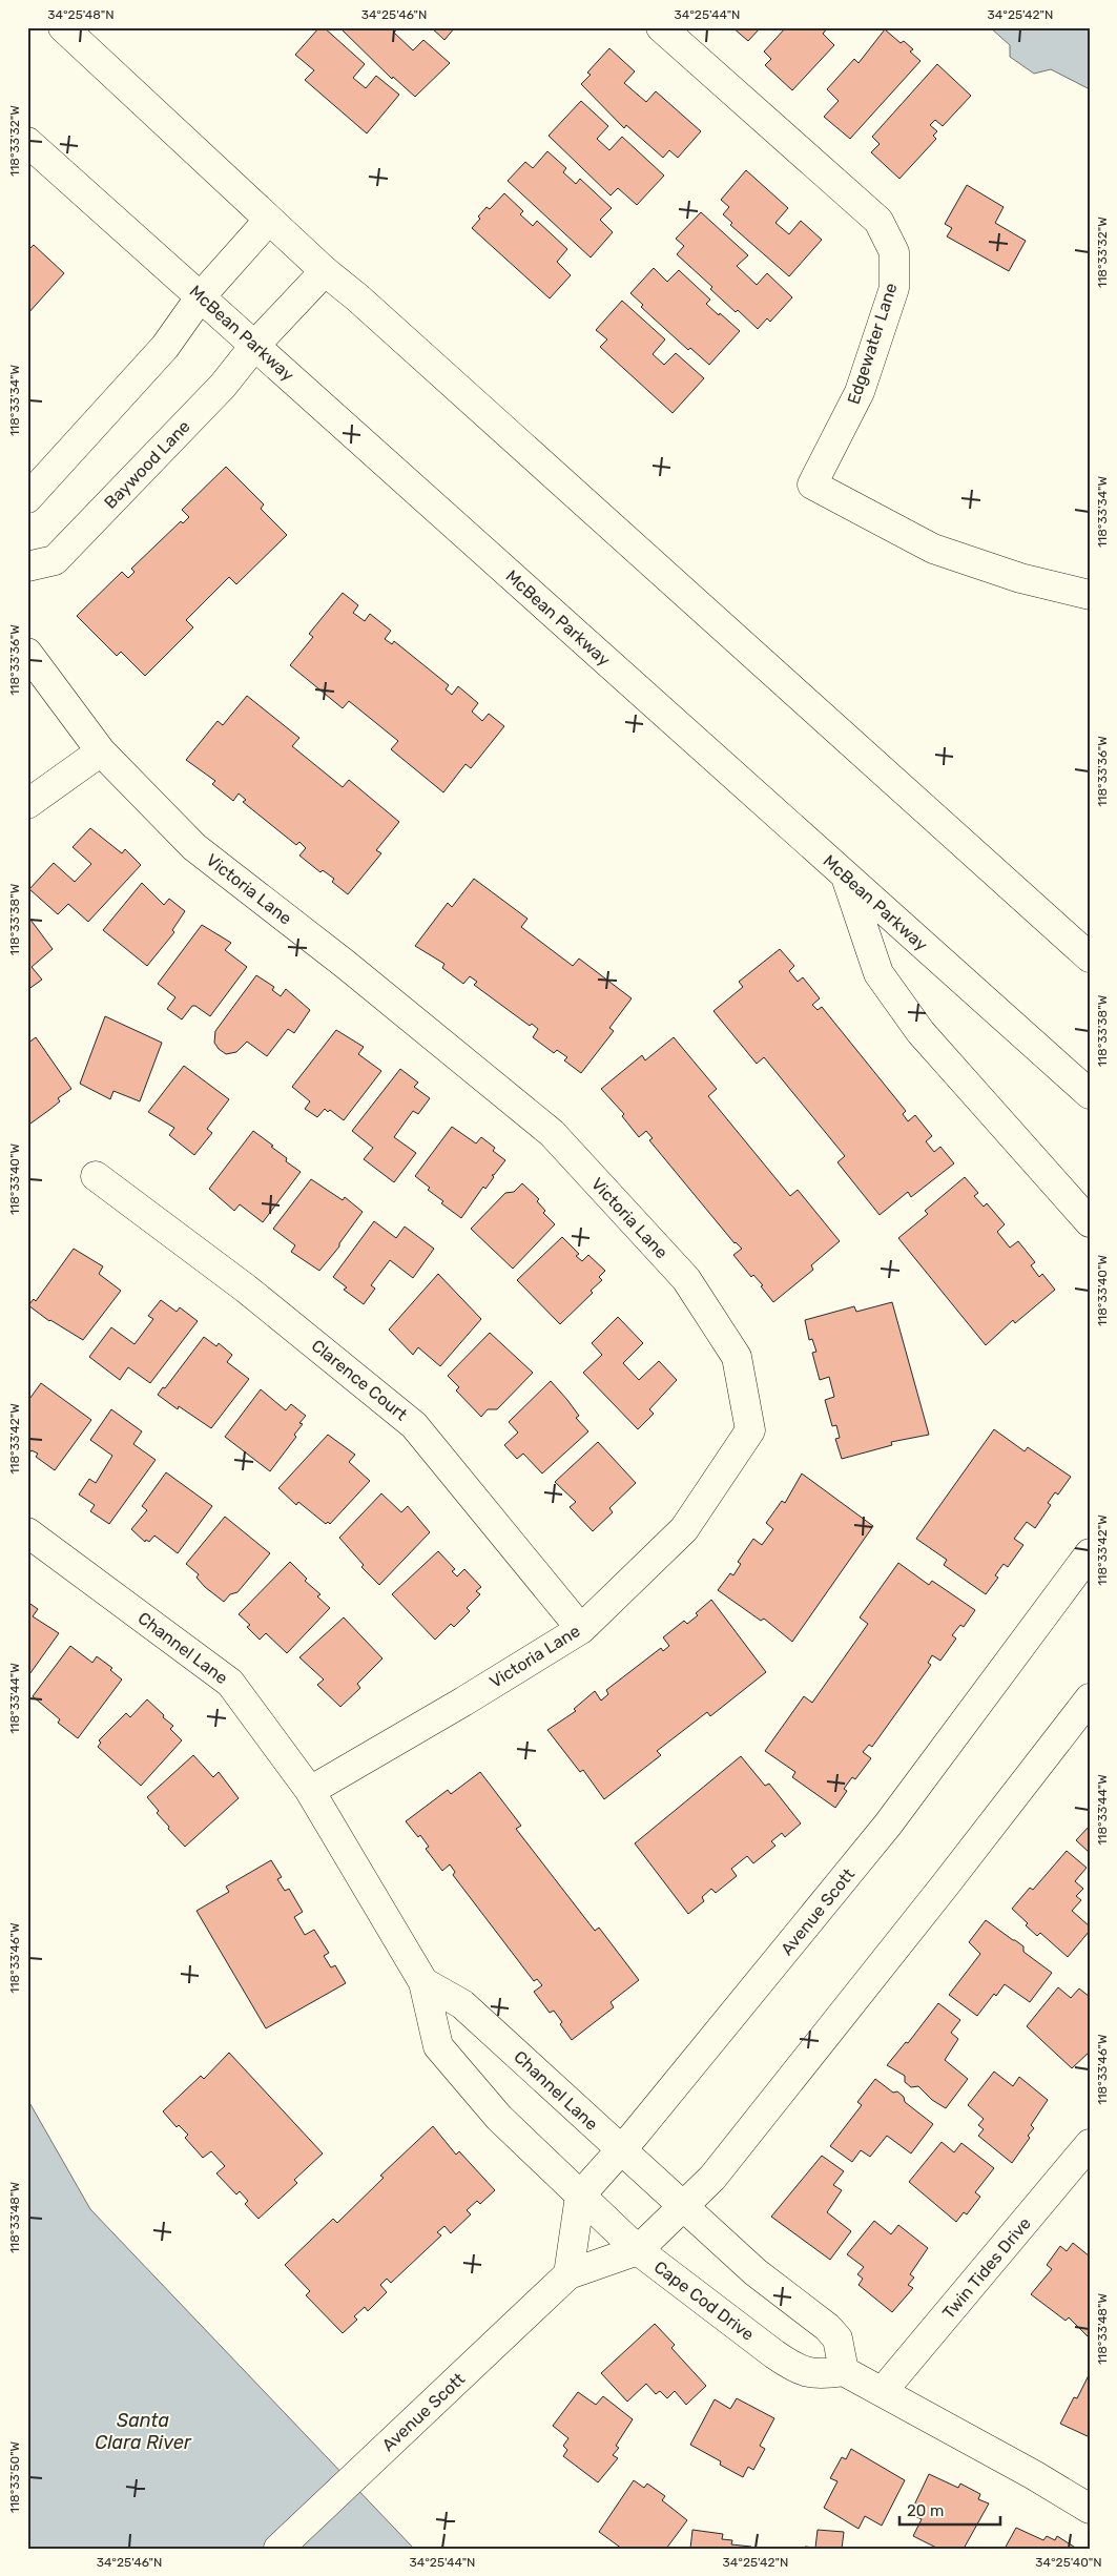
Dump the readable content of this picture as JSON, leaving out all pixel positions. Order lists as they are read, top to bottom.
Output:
{
  "streets": {
    "street": [
      "McBean Parkway",
      "Edgewater Lane",
      "Baywood Lane",
      "Victoria Lane",
      "Clarence Court",
      "Channel Lane",
      "Avenue Scott",
      "Twin Tides Drive",
      "Cape Cod Drive"
    ]
  },
  "crossings": [
    ["McBean Parkway", "Baywood Lane"],
    ["Victoria Lane", "Clarence Court"],
    ["Victoria Lane", "Channel Lane"],
    ["Channel Lane", "Avenue Scott"],
    ["Channel Lane", "Cape Cod Drive"],
    ["Avenue Scott", "Cape Cod Drive"]
  ],
  "water": ["Santa Clara River"],
  "scale_bar": "20 m",
  "coordinates": [
    "34°25'48\"N",
    "34°25'46\"N",
    "34°25'44\"N",
    "34°25'42\"N",
    "118°33'32\"W",
    "118°33'34\"W",
    "118°33'36\"W",
    "118°33'38\"W",
    "118°33'40\"W",
    "118°33'42\"W",
    "118°33'44\"W",
    "118°33'46\"W",
    "118°33'48\"W",
    "118°33'50\"W",
    "34°25'40\"N"
  ]
}
